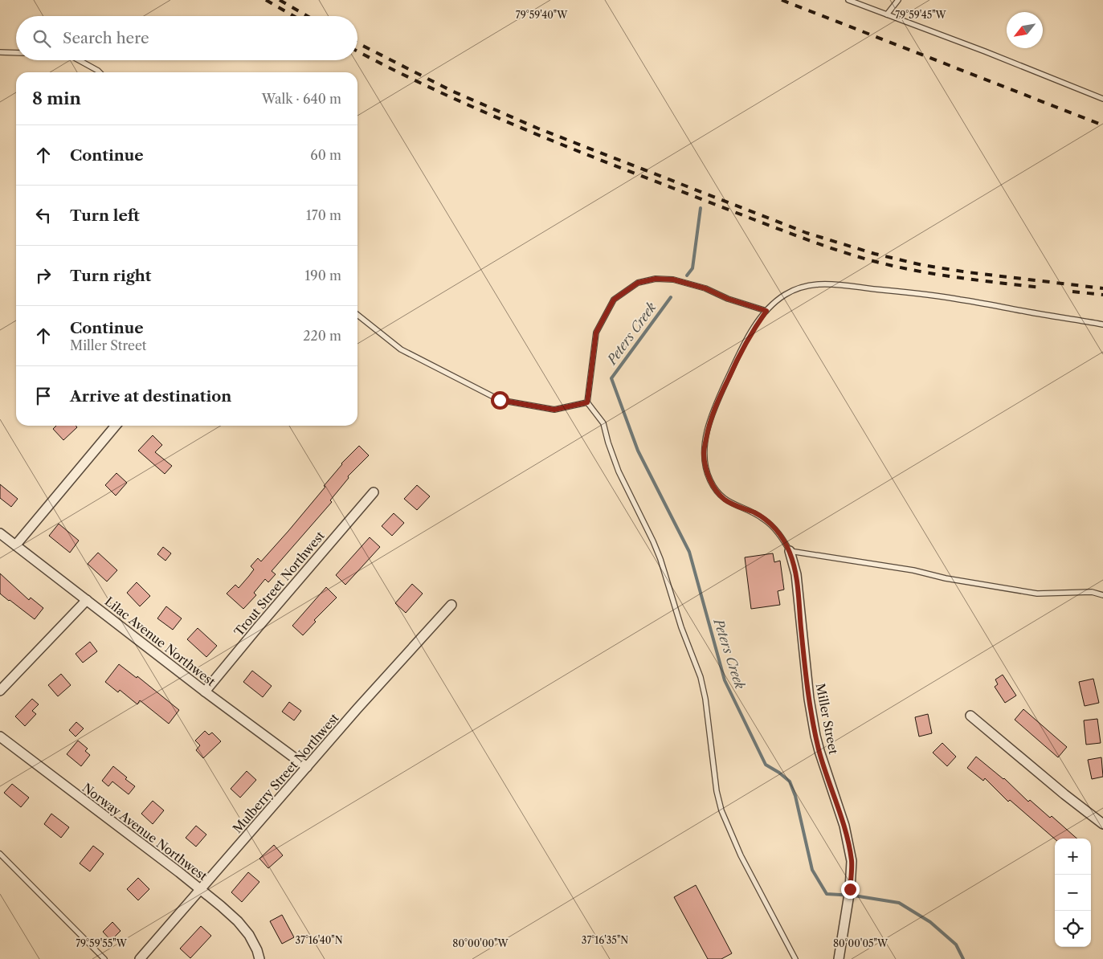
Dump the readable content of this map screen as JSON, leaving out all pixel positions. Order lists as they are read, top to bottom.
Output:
{
  "streets": {
    "street": [
      "Trout Street Northwest",
      "Lilac Avenue Northwest",
      "Miller Street",
      "Mulberry Street Northwest",
      "Norway Avenue Northwest"
    ]
  },
  "crossings": [
    ["Trout Street Northwest", "Lilac Avenue Northwest"],
    ["Lilac Avenue Northwest", "Mulberry Street Northwest"],
    ["Mulberry Street Northwest", "Norway Avenue Northwest"]
  ],
  "water": ["Peters Creek"],
  "north": "bottom left",
  "page": {
    "search": "Search here",
    "heading": ["8 min", "Walk · 640 m"],
    "list": [
      ["Continue", "60 m"],
      ["Turn left", "170 m"],
      ["Turn right", "190 m"],
      ["Continue", "Miller Street", "220 m"],
      "Arrive at destination"
    ],
    "map_buttons": ["+", "−"]
  },
  "coordinates": [
    "79°59'40\"W",
    "79°59'45\"W",
    "37°16'40\"N",
    "37°16'35\"N",
    "79°59'55\"W",
    "80°00'00\"W",
    "80°00'05\"W"
  ]
}
